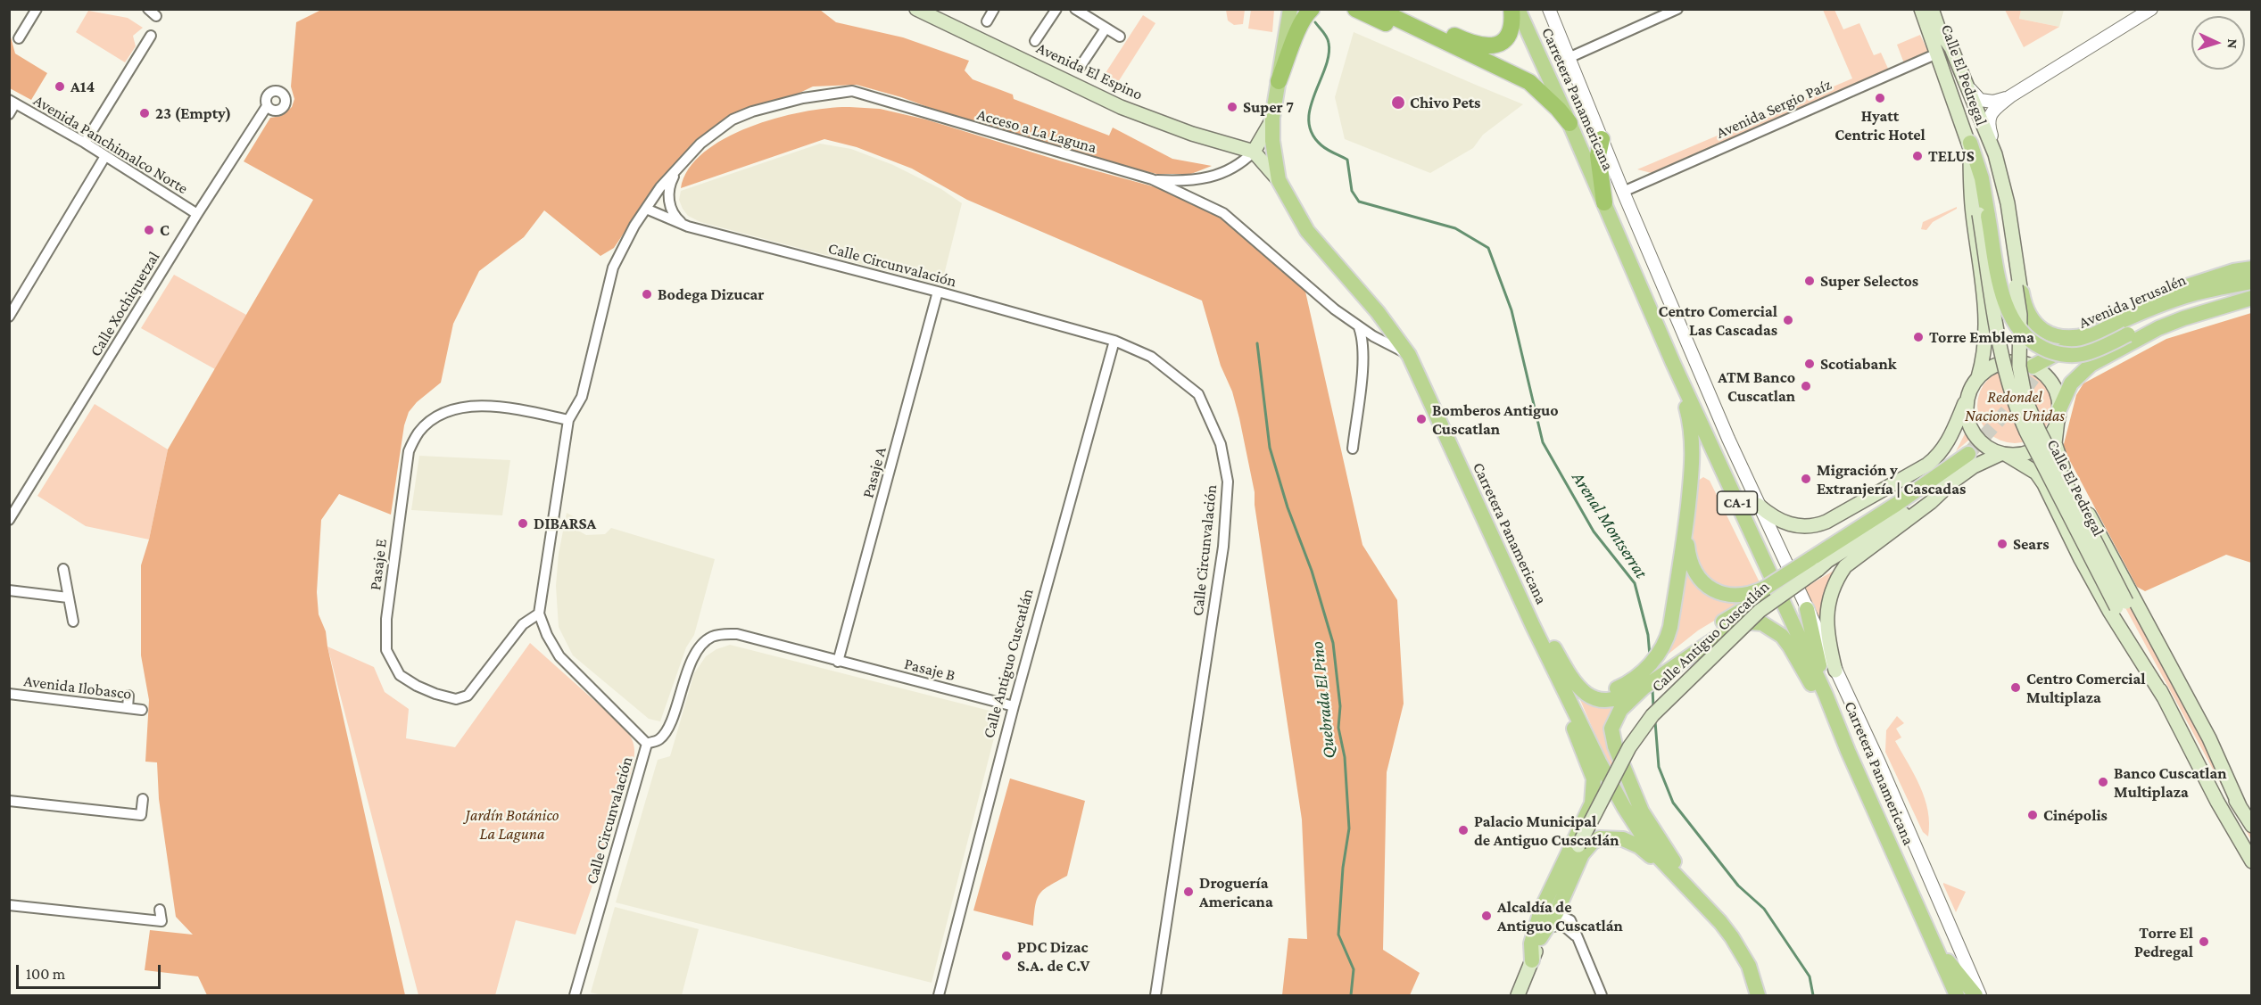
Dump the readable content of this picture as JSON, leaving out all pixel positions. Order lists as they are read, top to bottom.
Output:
{
  "streets": {
    "main road": [
      "Avenida El Espino",
      "Calle El Pedregal",
      "Carretera Panamericana",
      "Avenida Jerusalén",
      "CA-1",
      "Calle Antiguo Cuscatlán"
    ],
    "street": [
      "Avenida Sergio Paíz",
      "Acceso a La Laguna",
      "Avenida Panchimalco Norte",
      "Calle Circunvalación",
      "Calle Xochiquetzal",
      "Pasaje A",
      "Pasaje E",
      "Pasaje B",
      "Avenida Ilobasco"
    ]
  },
  "crossings": [
    ["Calle El Pedregal", "Avenida Sergio Paíz"],
    ["Calle El Pedregal", "Avenida Jerusalén"],
    ["Calle El Pedregal", "Calle Antiguo Cuscatlán"],
    ["Carretera Panamericana", "Avenida Sergio Paíz"],
    ["Carretera Panamericana", "Acceso a La Laguna"],
    ["Acceso a La Laguna", "Calle Circunvalación"],
    ["Avenida Panchimalco Norte", "Calle Xochiquetzal"],
    ["Calle Circunvalación", "Pasaje A"],
    ["Calle Circunvalación", "Pasaje E"],
    ["Calle Circunvalación", "Calle Antiguo Cuscatlán"],
    ["Calle Circunvalación", "Pasaje B"],
    ["Avenida Jerusalén", "Calle Antiguo Cuscatlán"],
    ["Pasaje A", "Pasaje B"],
    ["Calle Antiguo Cuscatlán", "Pasaje B"]
  ],
  "water": ["Arenal Montserrat", "Quebrada El Pino"],
  "parks": ["Redondel Naciones Unidas", "Jardín Botánico La Laguna"],
  "places": [
    "A14",
    "Hyatt Centric Hotel",
    "Chivo Pets",
    "Super 7",
    "23 (Empty)",
    "TELUS",
    "C",
    "Super Selectos",
    "Bodega Dizucar",
    "Centro Comercial Las Cascadas",
    "Torre Emblema",
    "Scotiabank",
    "ATM Banco Cuscatlan",
    "Bomberos Antiguo Cuscatlan",
    "Migración y Extranjería | Cascadas",
    "DIBARSA",
    "Sears",
    "Centro Comercial Multiplaza",
    "Banco Cuscatlan Multiplaza",
    "Cinépolis",
    "Palacio Municipal de Antiguo Cuscatlán",
    "Droguería Americana",
    "Alcaldía de Antiguo Cuscatlán",
    "Torre El Pedregal",
    "PDC Dizac S.A. de C.V"
  ],
  "scale_bar": "100 m",
  "north": "right"
}
